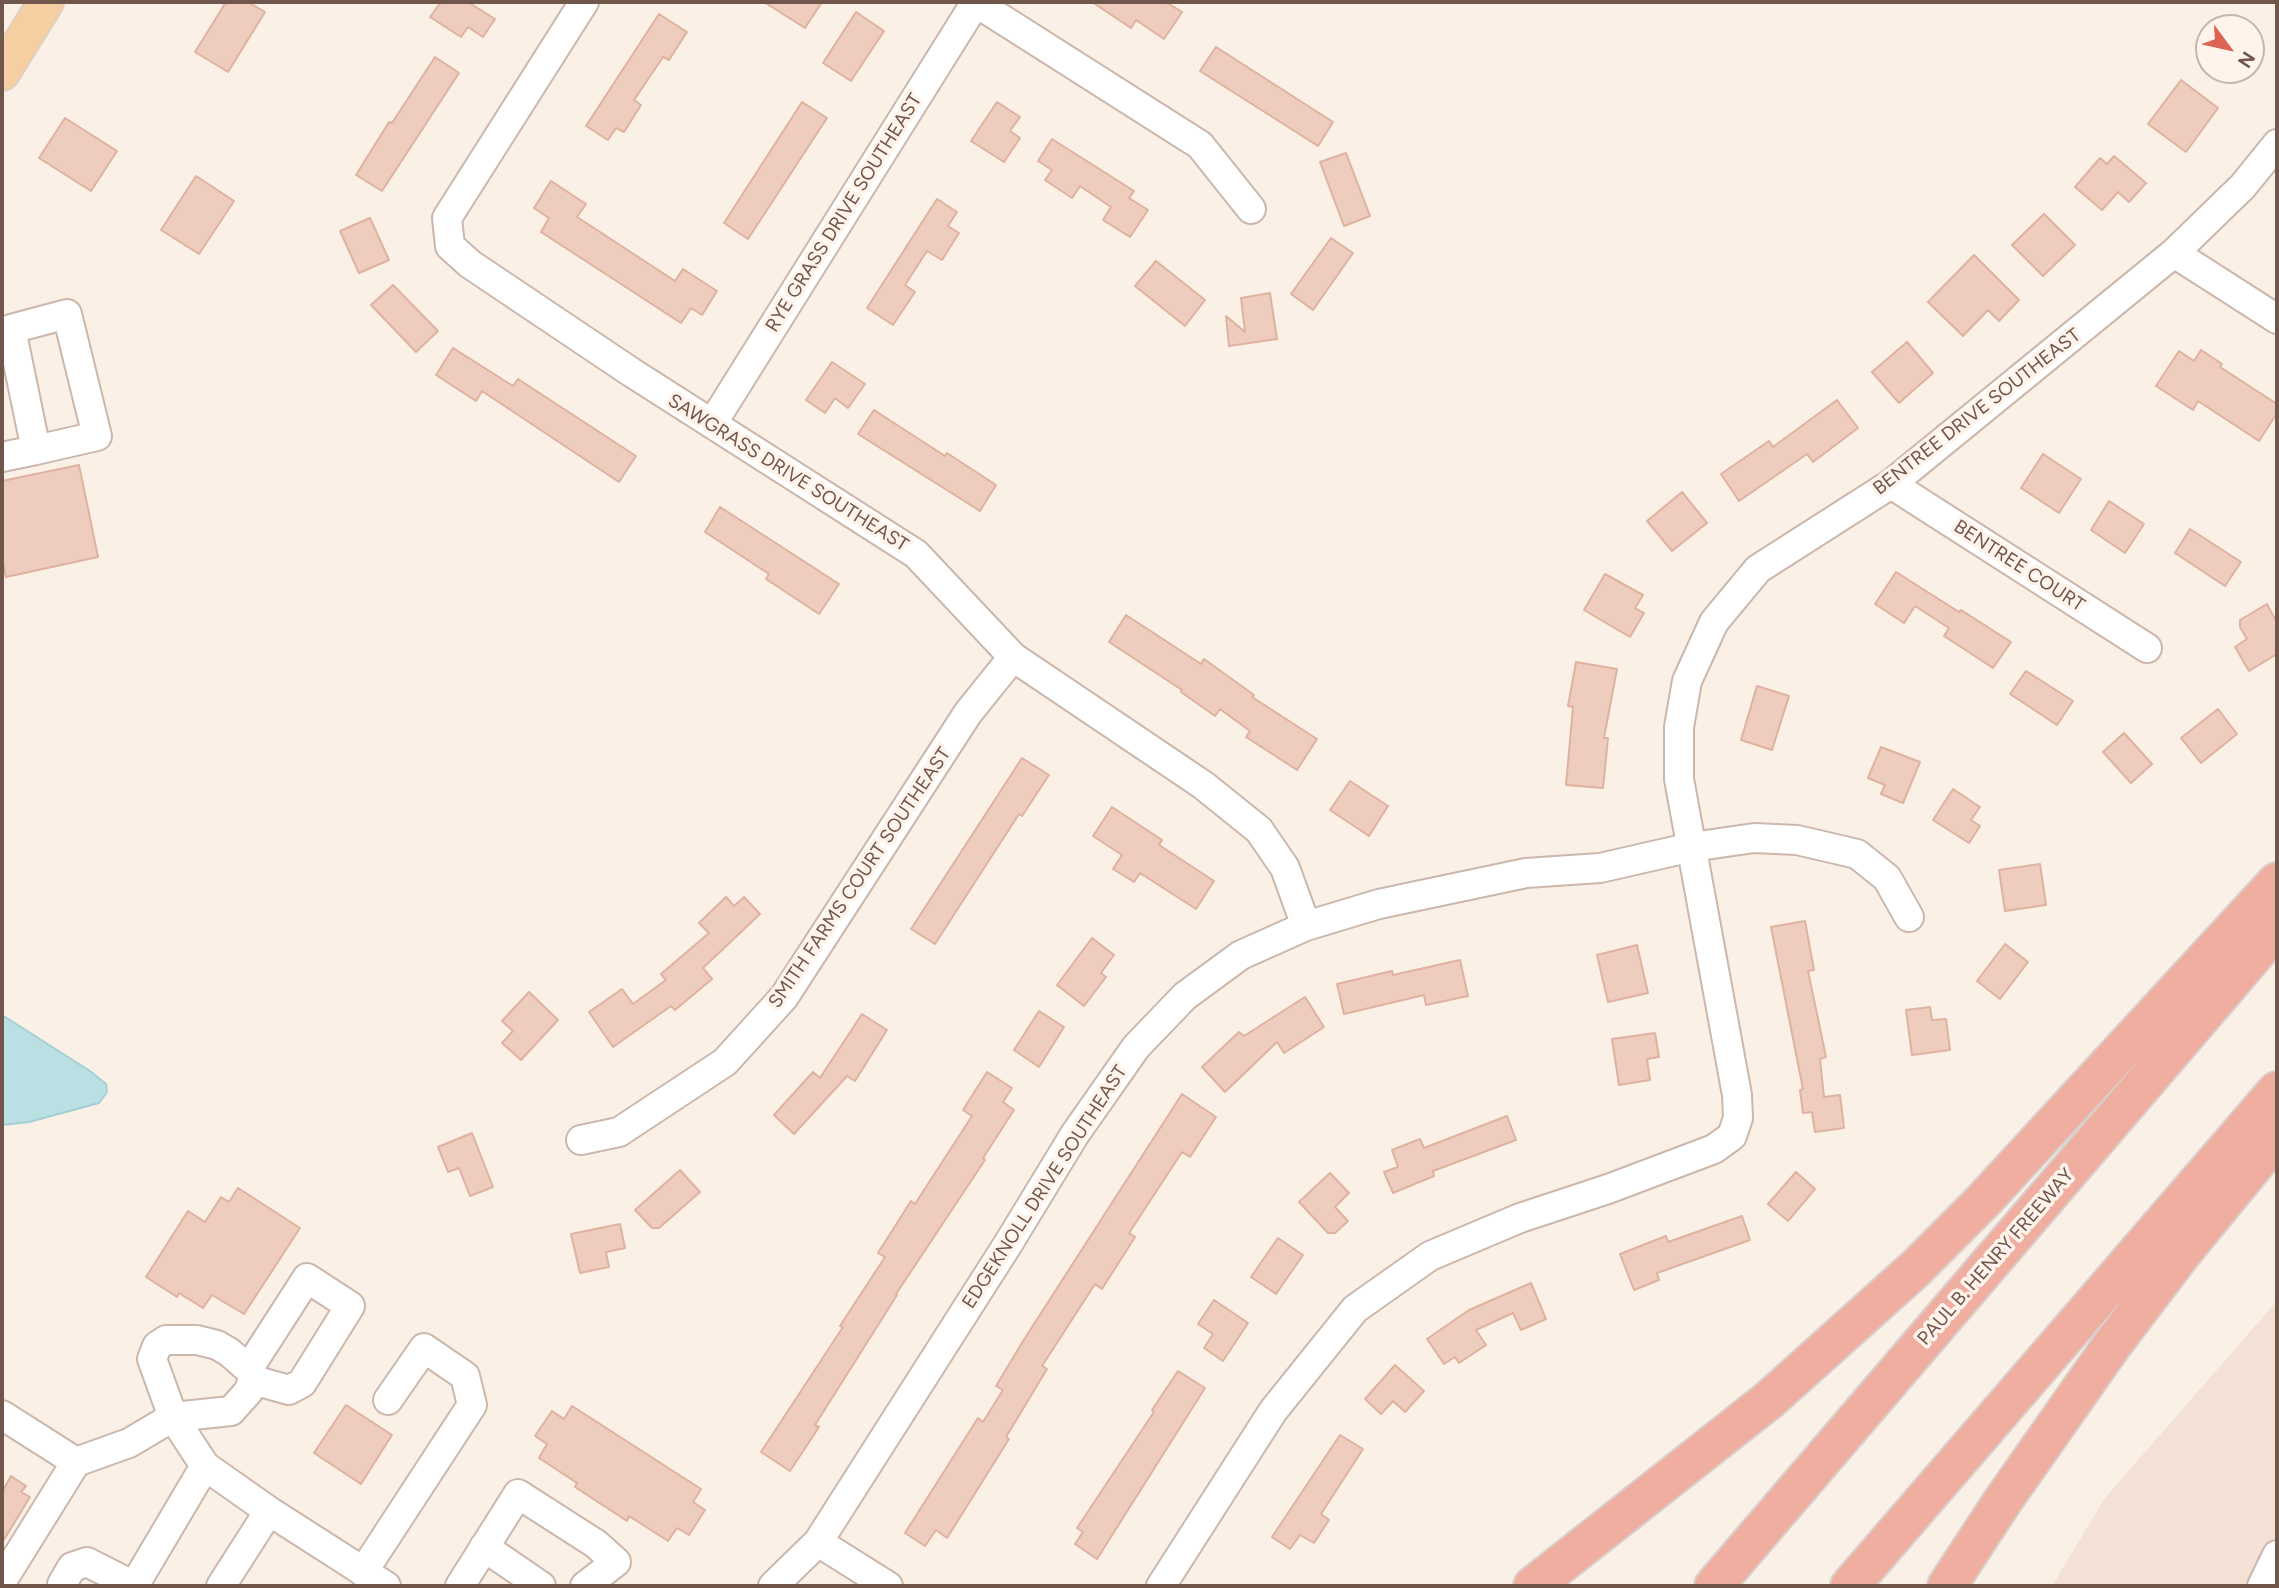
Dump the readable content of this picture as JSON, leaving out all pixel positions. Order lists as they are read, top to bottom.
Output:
{
  "streets": {
    "highway": ["PAUL B. HENRY FREEWAY"],
    "street": [
      "RYE GRASS DRIVE SOUTHEAST",
      "BENTREE DRIVE SOUTHEAST",
      "SAWGRASS DRIVE SOUTHEAST",
      "BENTREE COURT",
      "SMITH FARMS COURT SOUTHEAST",
      "EDGEKNOLL DRIVE SOUTHEAST"
    ]
  },
  "crossings": [
    ["RYE GRASS DRIVE SOUTHEAST", "SAWGRASS DRIVE SOUTHEAST"],
    ["BENTREE DRIVE SOUTHEAST", "BENTREE COURT"],
    ["BENTREE DRIVE SOUTHEAST", "EDGEKNOLL DRIVE SOUTHEAST"],
    ["SAWGRASS DRIVE SOUTHEAST", "SMITH FARMS COURT SOUTHEAST"],
    ["SAWGRASS DRIVE SOUTHEAST", "EDGEKNOLL DRIVE SOUTHEAST"]
  ],
  "north": "bottom right"
}
